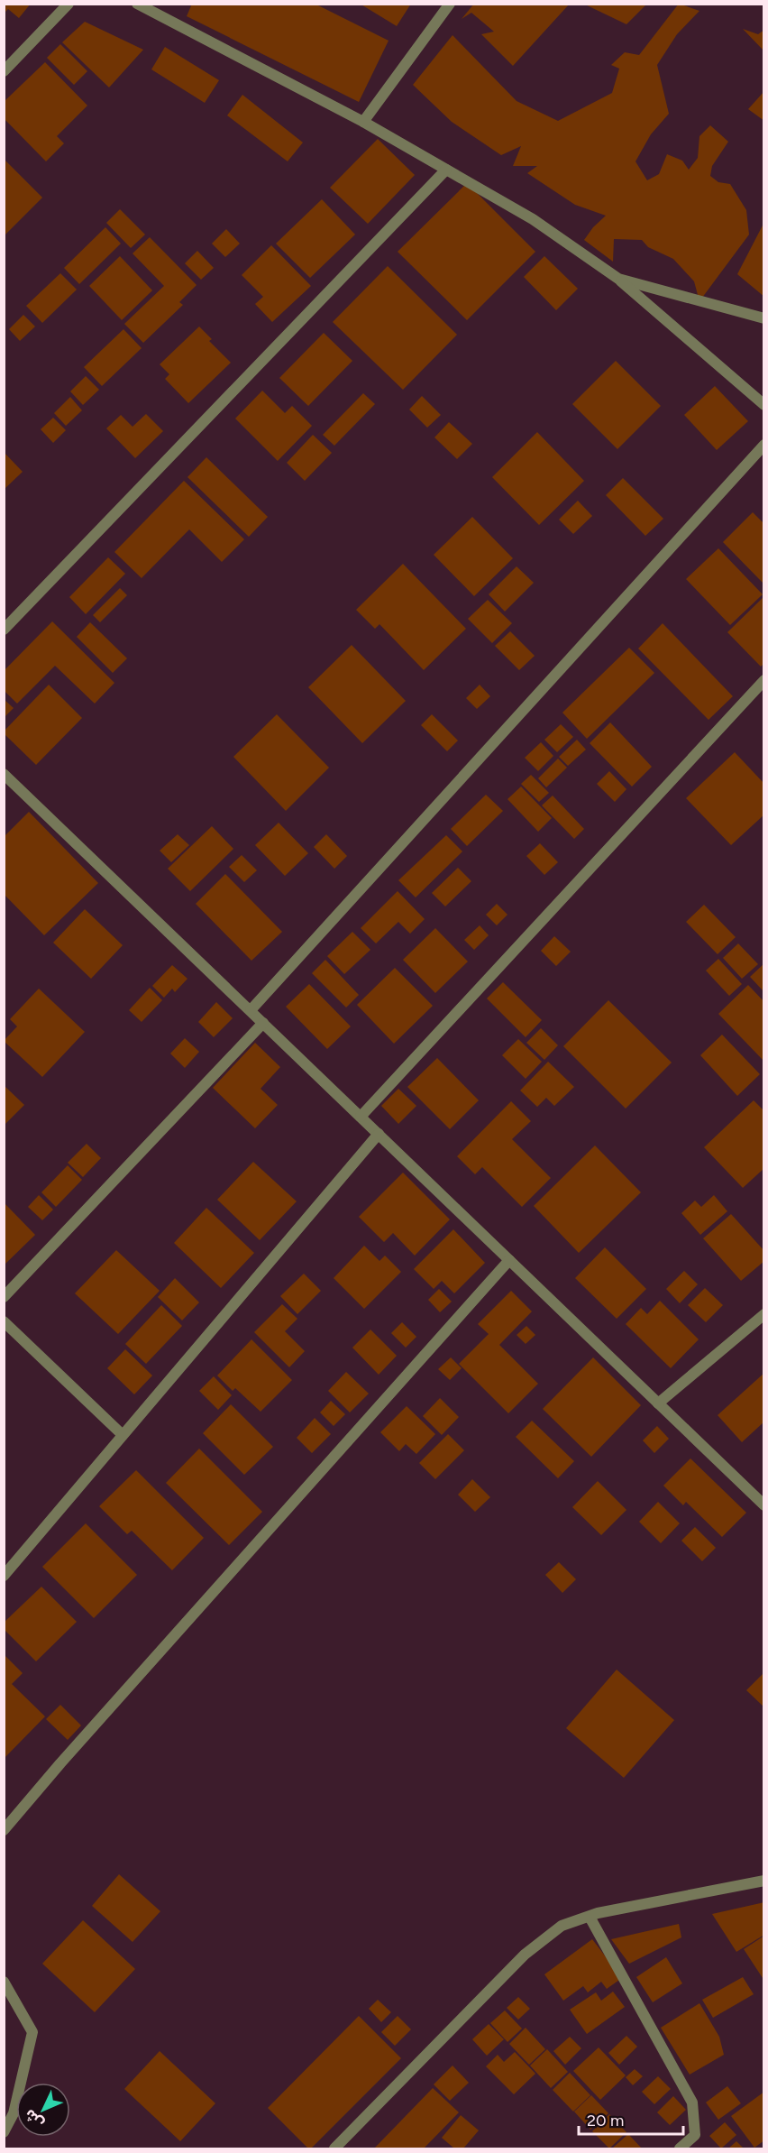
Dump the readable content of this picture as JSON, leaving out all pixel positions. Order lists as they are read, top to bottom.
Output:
{
  "scale_bar": "20 m",
  "north": "bottom left"
}
